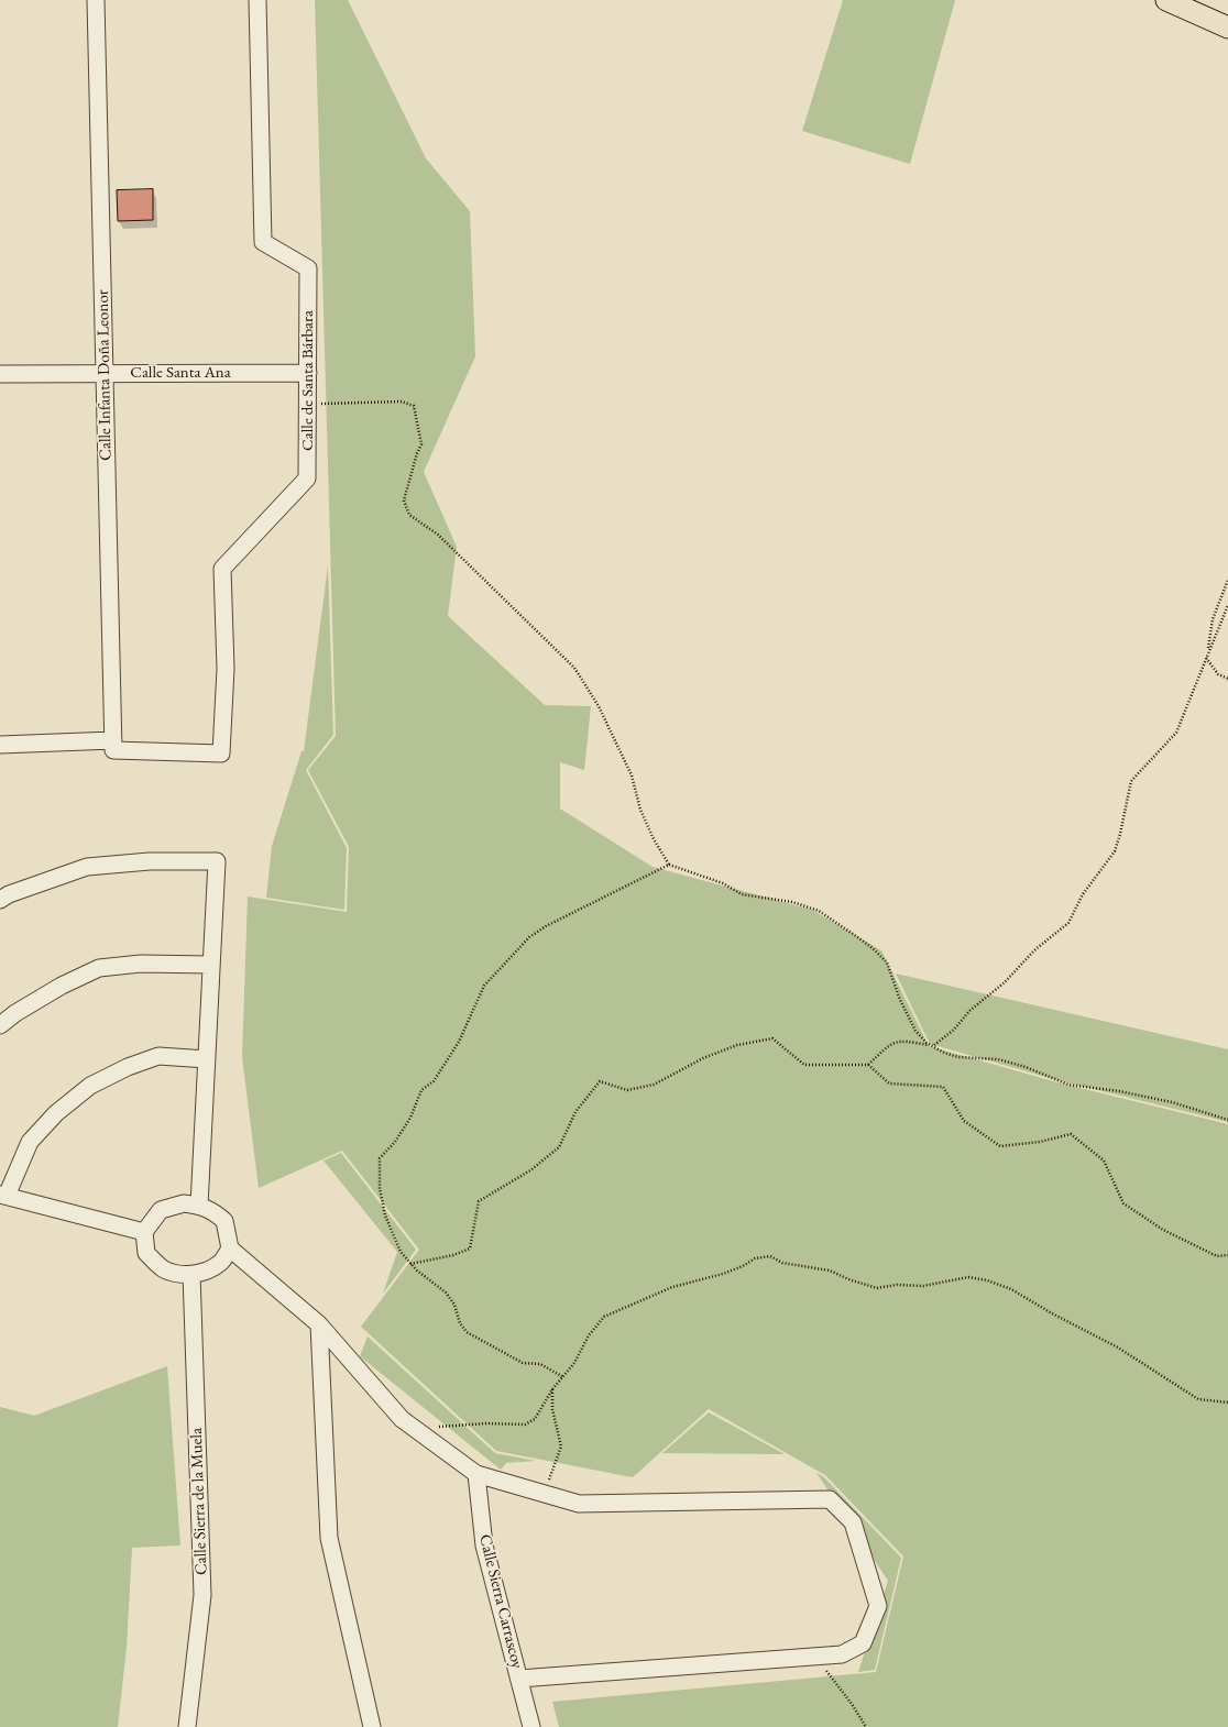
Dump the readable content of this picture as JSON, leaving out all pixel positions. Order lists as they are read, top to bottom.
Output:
{
  "streets": {
    "street": [
      "Calle Santa Ana",
      "Calle Infanta Doña Leonor",
      "Calle de Santa Bárbara",
      "Calle Sierra de la Muela",
      "Calle Sierra Carrascoy"
    ]
  },
  "crossings": [
    ["Calle Santa Ana", "Calle Infanta Doña Leonor"],
    ["Calle Santa Ana", "Calle de Santa Bárbara"],
    ["Calle Infanta Doña Leonor", "Calle de Santa Bárbara"]
  ]
}
